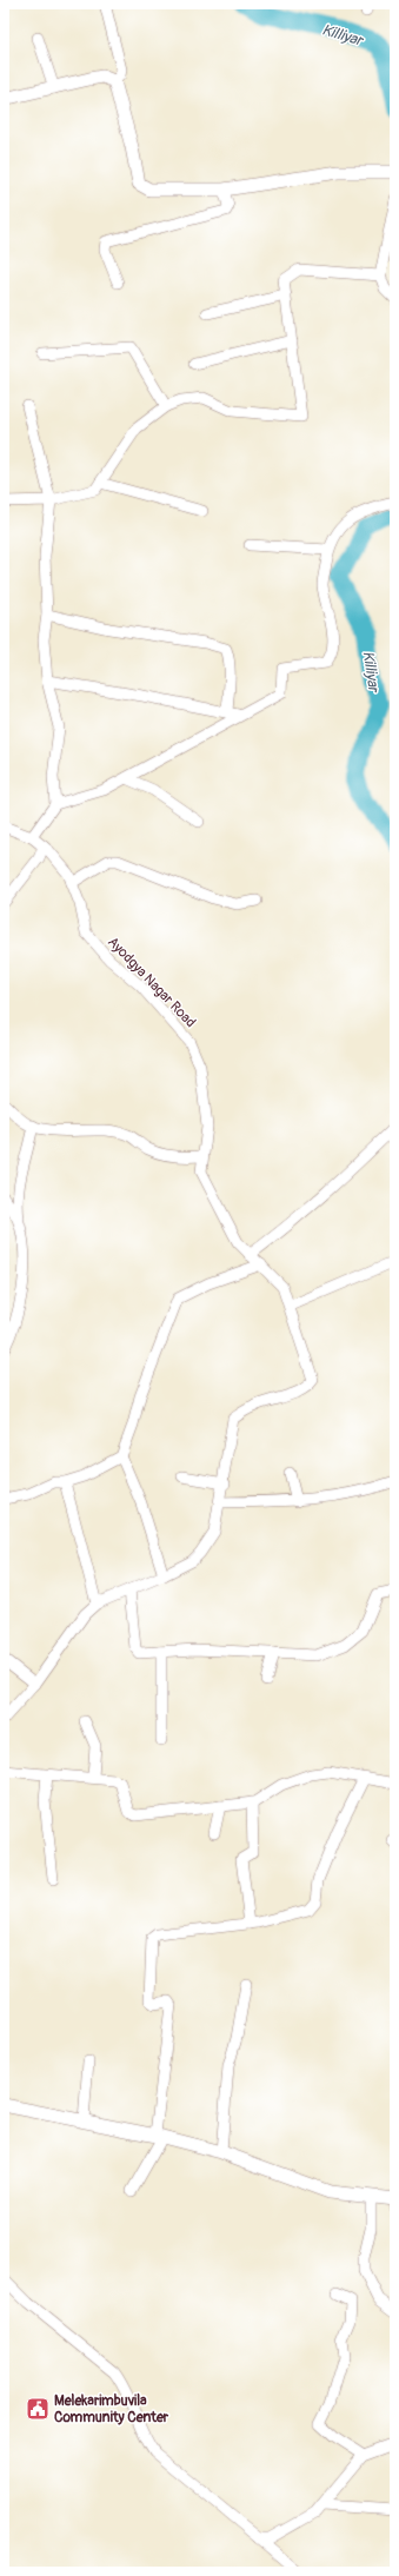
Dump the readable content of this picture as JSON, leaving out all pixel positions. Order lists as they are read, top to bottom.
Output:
{
  "streets": {
    "street": ["Ayodgya Nagar Road"]
  },
  "water": ["Killiyar"],
  "places": {
    "public building": ["Melekarimbuvila Community Center"]
  }
}
